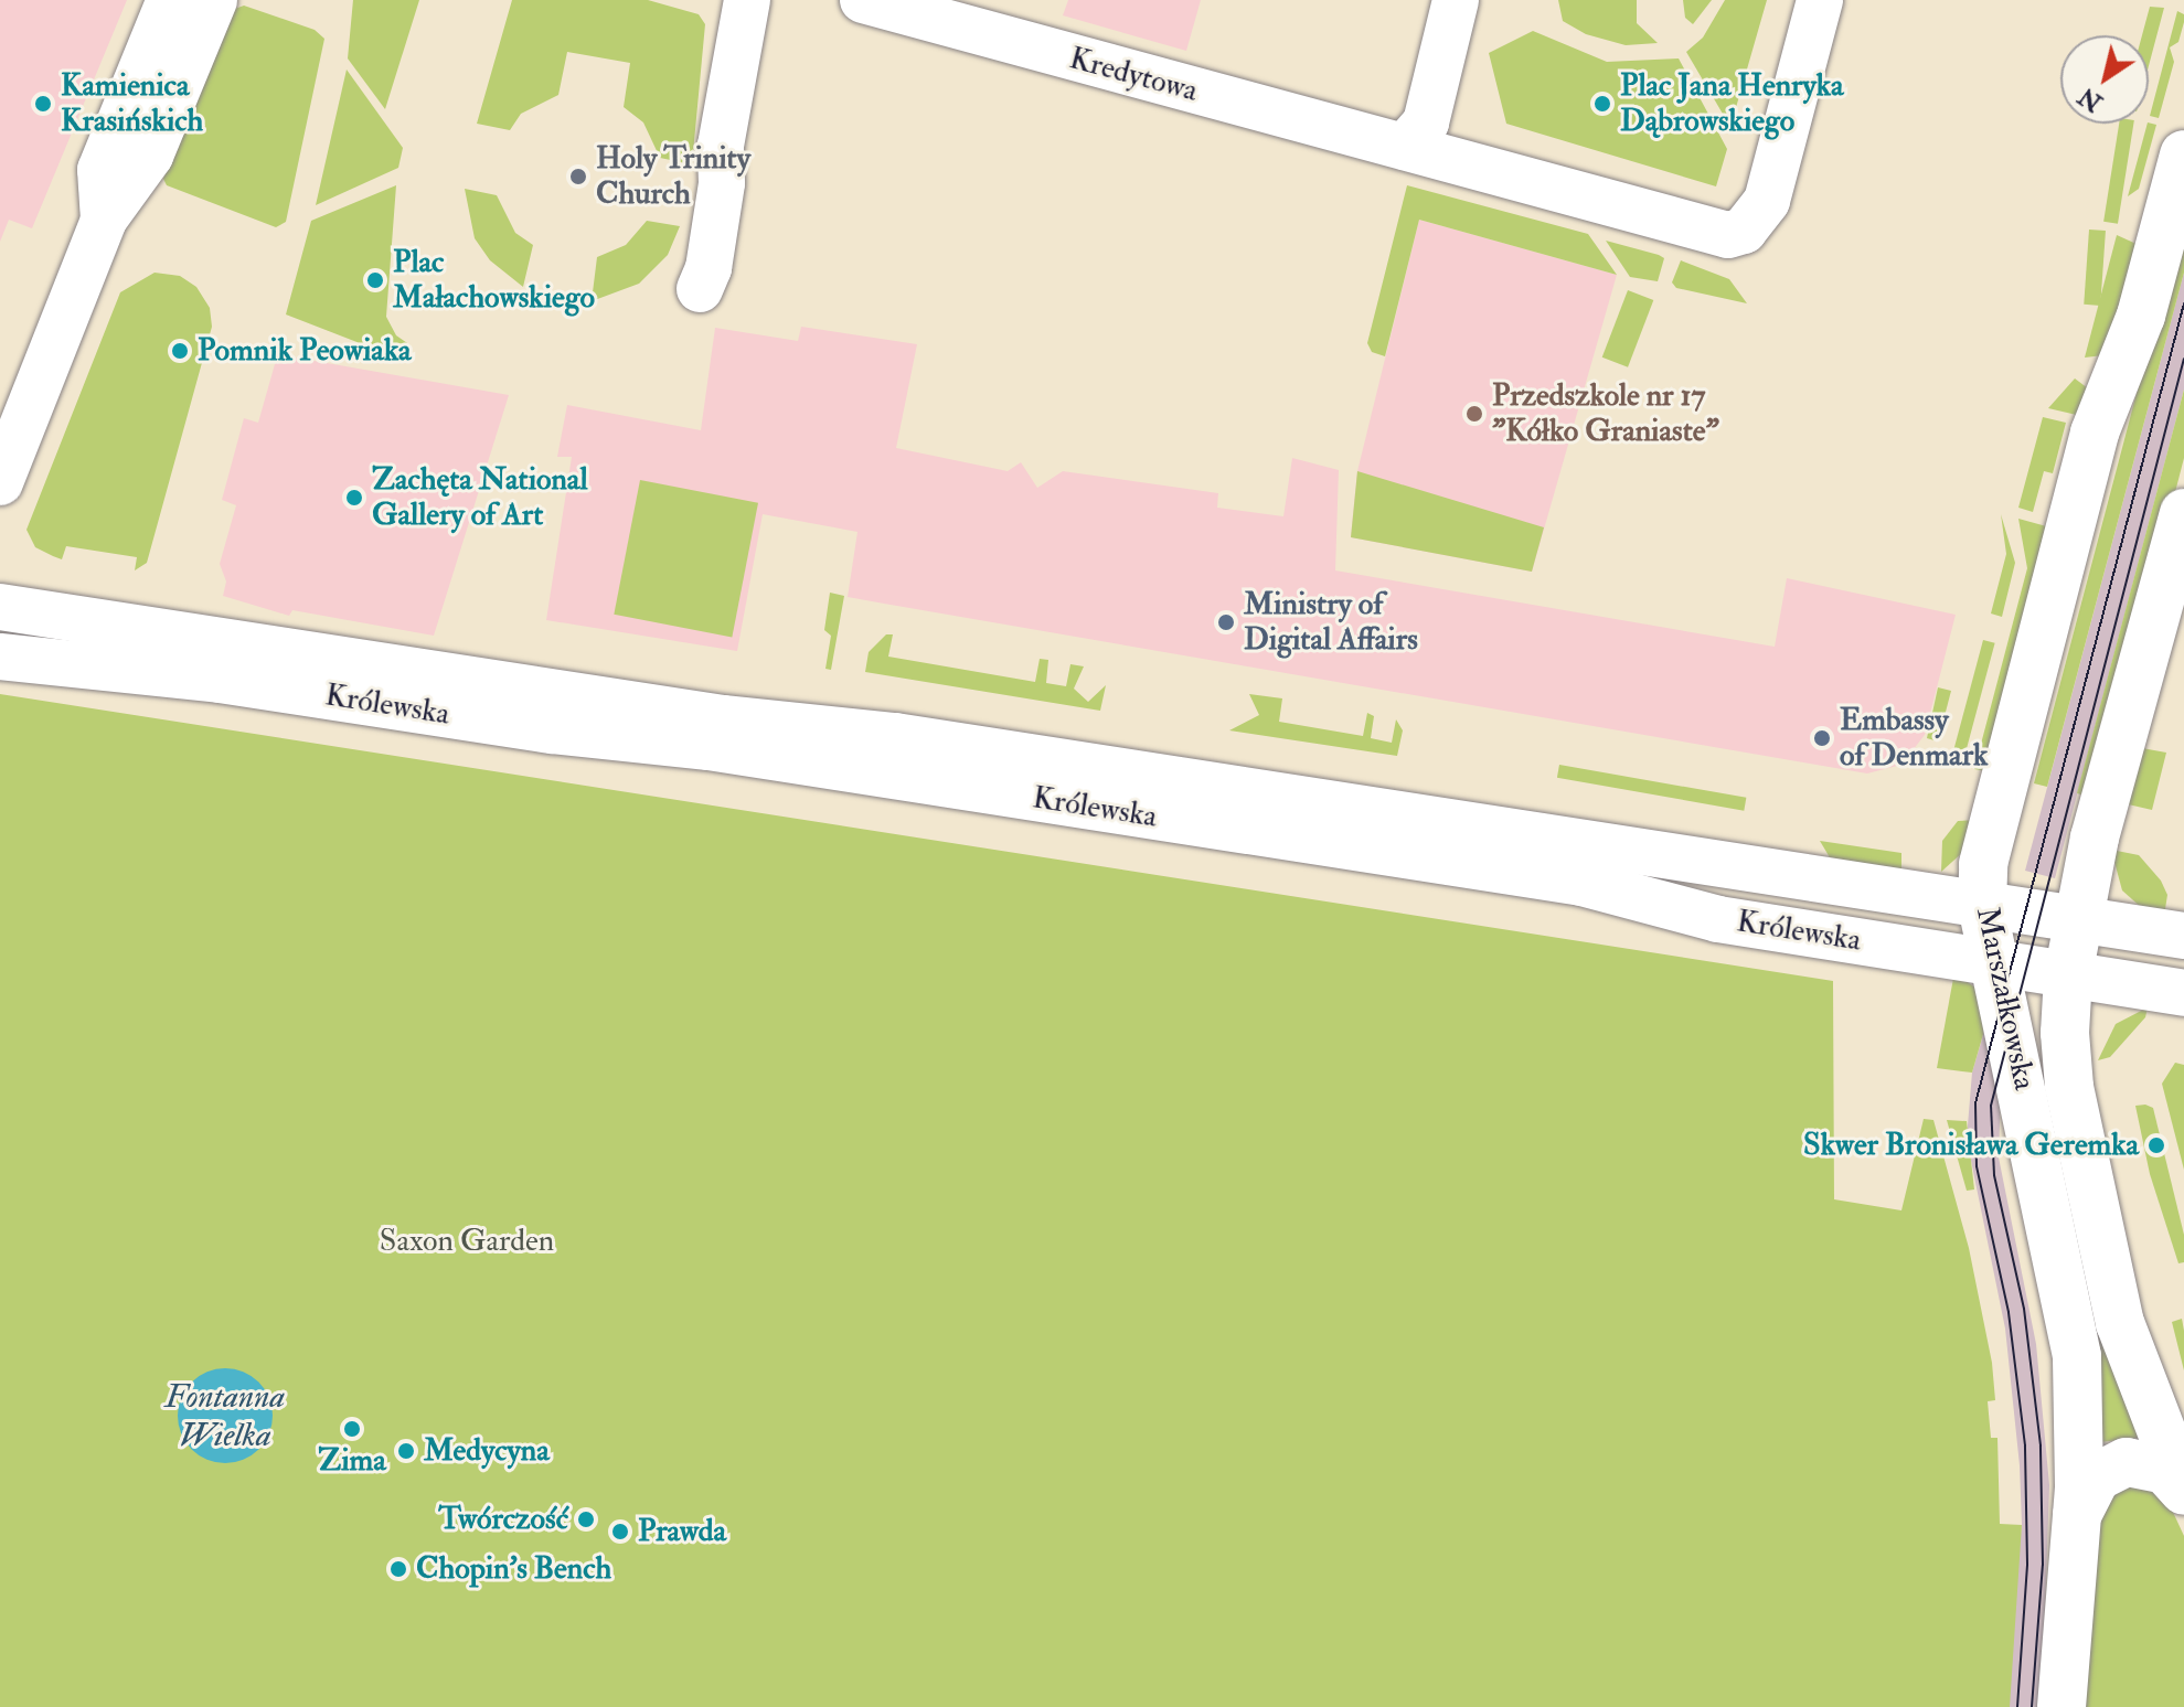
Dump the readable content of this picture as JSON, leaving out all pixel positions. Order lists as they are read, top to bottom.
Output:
{
  "streets": {
    "main road": ["Marszałkowska"],
    "street": ["Kredytowa", "Królewska"]
  },
  "crossings": [
    ["Królewska", "Marszałkowska"]
  ],
  "water": ["Fontanna Wielka"],
  "parks": ["Saxon Garden"],
  "places": [
    "Kamienica Krasińskich",
    "Plac Jana Henryka Dąbrowskiego",
    "Holy Trinity Church",
    "Plac Małachowskiego",
    "Pomnik Peowiaka",
    "Przedszkole nr 17 \"Kółko Graniaste\"",
    "Zachęta National Gallery of Art",
    "Ministry of Digital Affairs",
    "Embassy of Denmark",
    "Skwer Bronisława Geremka",
    "Zima",
    "Medycyna",
    "Twórczość",
    "Prawda",
    "Chopin's Bench"
  ],
  "north": "bottom left"
}
